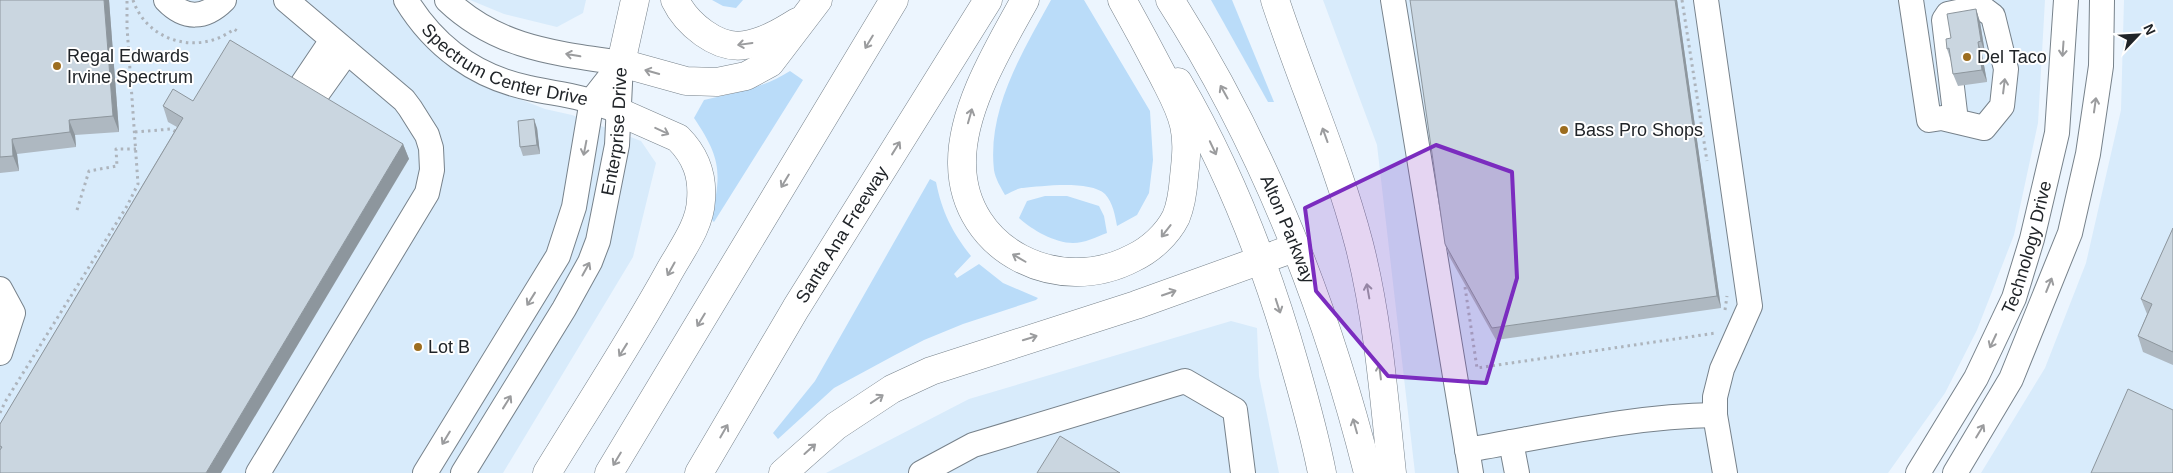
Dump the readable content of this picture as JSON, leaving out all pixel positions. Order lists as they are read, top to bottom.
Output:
{
  "streets": {
    "main road": ["Alton Parkway", "Santa Ana Freeway"],
    "street": ["Spectrum Center Drive", "Enterprise Drive", "Technology Drive"]
  },
  "crossings": [
    ["Spectrum Center Drive", "Enterprise Drive"]
  ],
  "places": [
    "Del Taco",
    "Regal Edwards Irvine Spectrum",
    "Bass Pro Shops",
    "Lot B"
  ],
  "north": "top right"
}
